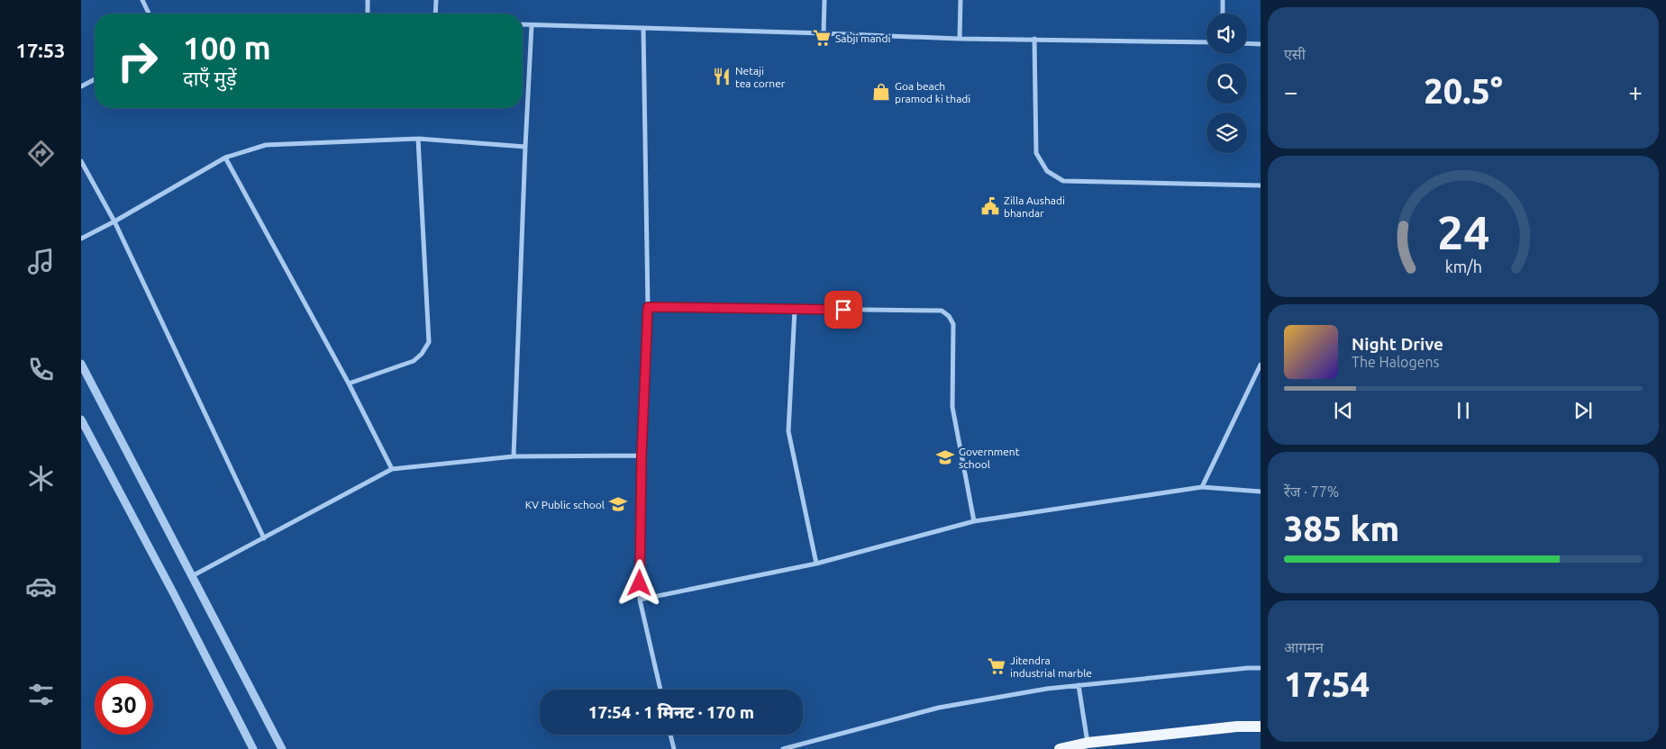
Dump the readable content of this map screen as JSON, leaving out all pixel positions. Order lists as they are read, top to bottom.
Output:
{
  "places": {
    "supermarket": ["Sabji mandi", "Jitendra industrial marble"],
    "restaurant": ["Netaji tea corner"],
    "shop": ["Goa beach pramod ki thadi"],
    "public building": ["Zilla Aushadi bhandar"],
    "school or university": ["Government school", "KV Public school"]
  },
  "page": {
    "tabs": "17:53",
    "tile": [
      "एसी",
      ["रेंज · 77%", "385 km"],
      ["आगमन", "17:54"]
    ],
    "turn": ["100 m", "दाएँ मुड़ें"],
    "heat": ["−", "20.5°", "+"],
    "song": ["Night Drive", "The Halogens"],
    "limit": "30",
    "trip": "17:54 · 1 मिनट · 170 m",
    "gauge": ["24", "km/h"]
  }
}
